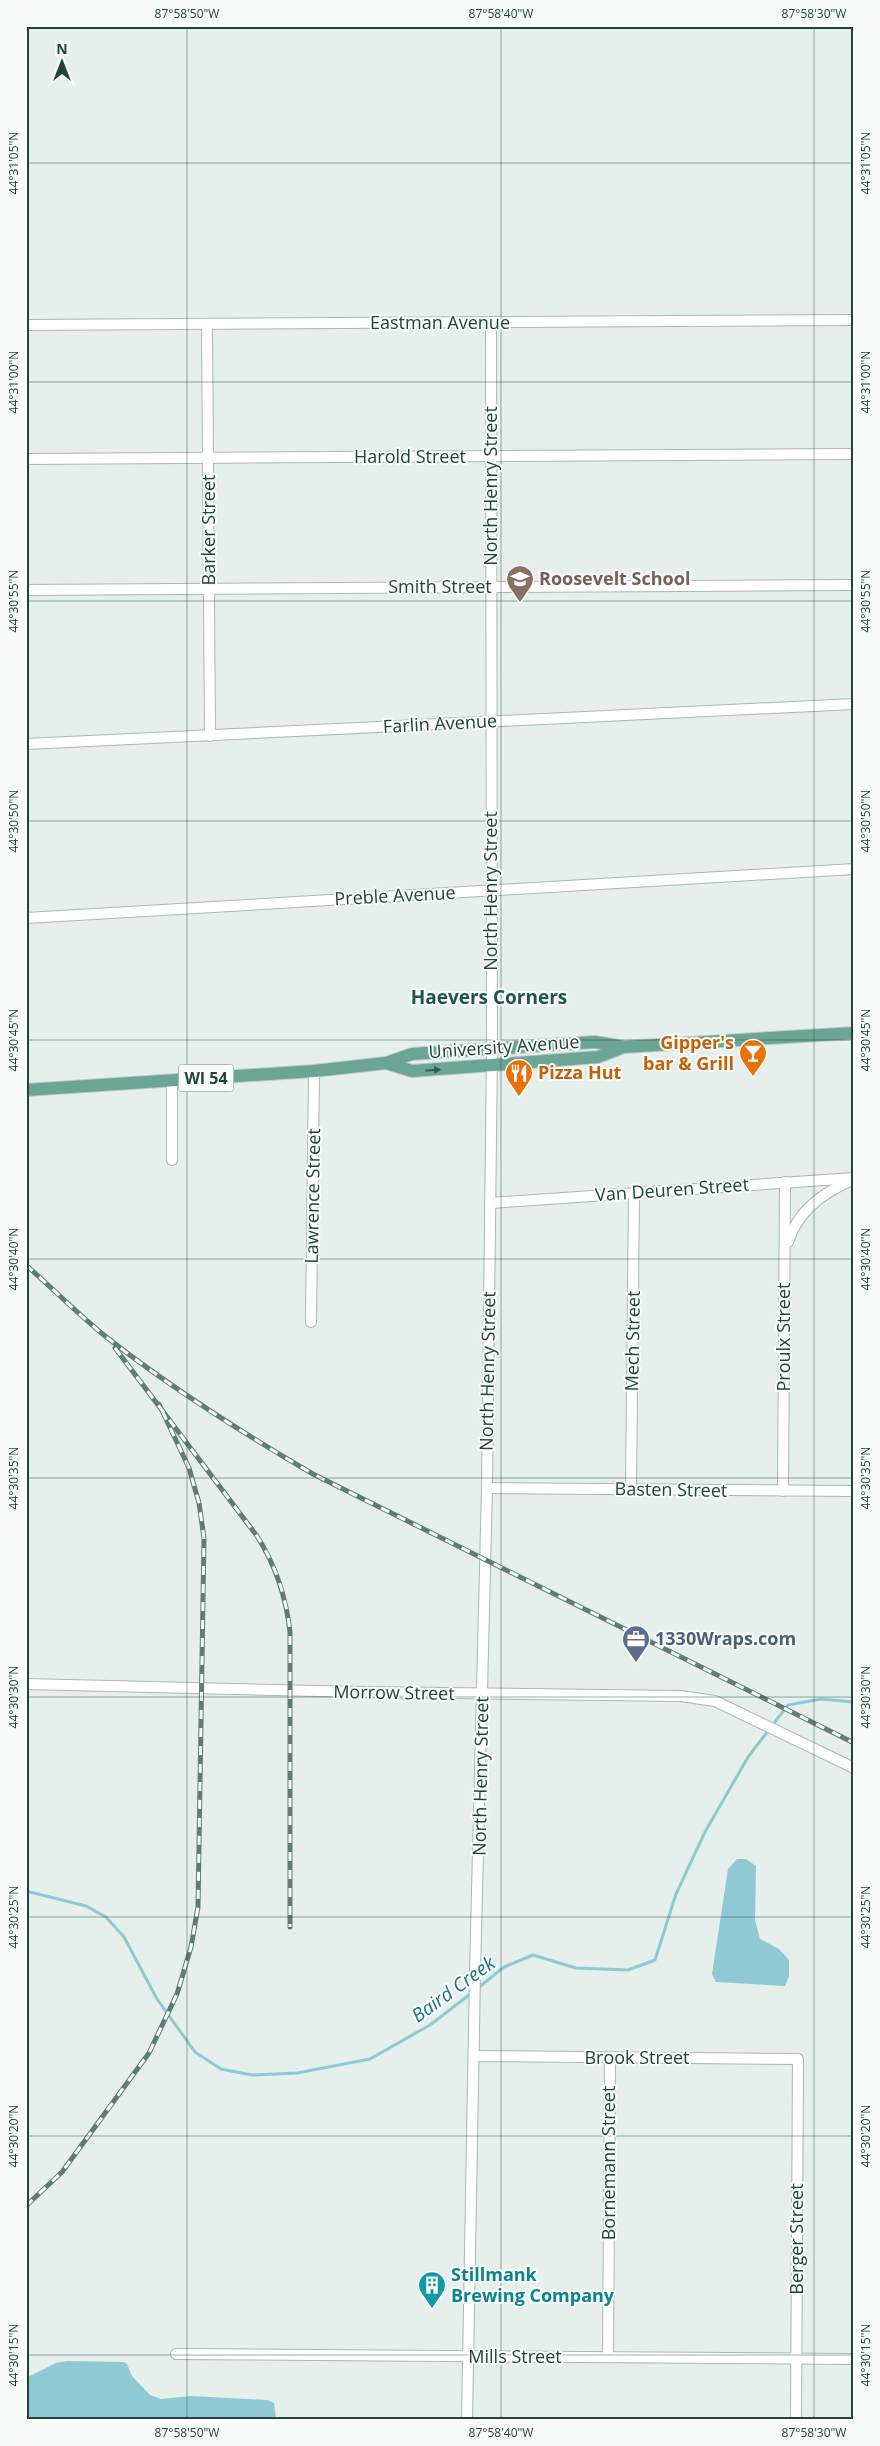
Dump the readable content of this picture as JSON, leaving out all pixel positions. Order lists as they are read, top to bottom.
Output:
{
  "streets": {
    "main road": ["University Avenue", "WI 54"],
    "street": [
      "Eastman Avenue",
      "Harold Street",
      "North Henry Street",
      "Barker Street",
      "Smith Street",
      "Farlin Avenue",
      "Preble Avenue",
      "Van Deuren Street",
      "Lawrence Street",
      "Proulx Street",
      "Mech Street",
      "Basten Street",
      "Morrow Street",
      "Brook Street",
      "Bornemann Street",
      "Berger Street",
      "Mills Street"
    ]
  },
  "crossings": [
    ["Eastman Avenue", "North Henry Street"],
    ["Eastman Avenue", "Barker Street"],
    ["Harold Street", "North Henry Street"],
    ["Harold Street", "Barker Street"],
    ["North Henry Street", "Smith Street"],
    ["North Henry Street", "Farlin Avenue"],
    ["North Henry Street", "Preble Avenue"],
    ["North Henry Street", "University Avenue"],
    ["North Henry Street", "Van Deuren Street"],
    ["North Henry Street", "Basten Street"],
    ["North Henry Street", "Morrow Street"],
    ["North Henry Street", "Brook Street"],
    ["North Henry Street", "Mills Street"],
    ["Barker Street", "Smith Street"],
    ["Barker Street", "Farlin Avenue"],
    ["University Avenue", "Lawrence Street"],
    ["Van Deuren Street", "Proulx Street"],
    ["Van Deuren Street", "Mech Street"],
    ["Proulx Street", "Basten Street"],
    ["Mech Street", "Basten Street"],
    ["Brook Street", "Bornemann Street"],
    ["Brook Street", "Berger Street"],
    ["Bornemann Street", "Mills Street"],
    ["Berger Street", "Mills Street"]
  ],
  "districts": ["Haevers Corners"],
  "water": ["Baird Creek"],
  "places": {
    "school or university": ["Roosevelt School"],
    "bar": ["Gipper's bar & Grill"],
    "restaurant": ["Pizza Hut"],
    "office": ["1330Wraps.com"],
    "building": ["Stillmank Brewing Company"]
  },
  "north": "top",
  "coordinates": [
    "87°58'50\"W",
    "87°58'40\"W",
    "87°58'30\"W",
    "44°31'05\"N",
    "44°31'00\"N",
    "44°30'55\"N",
    "44°30'50\"N",
    "44°30'45\"N",
    "44°30'40\"N",
    "44°30'35\"N",
    "44°30'30\"N",
    "44°30'25\"N",
    "44°30'20\"N",
    "44°30'15\"N"
  ]
}
